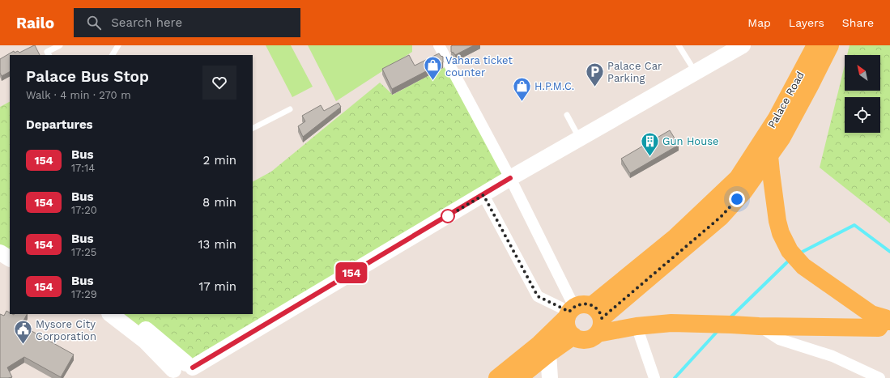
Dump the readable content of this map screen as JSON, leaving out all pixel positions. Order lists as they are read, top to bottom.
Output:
{
  "streets": {
    "main road": ["Palace Road"]
  },
  "places": {
    "shop": ["Vahara ticket counter", "H.P.M.C."],
    "parking": ["Palace Car Parking"],
    "building": ["Gun House"],
    "public building": ["Mysore City Corporation"]
  },
  "lines": ["bus line 154"],
  "north": "top left",
  "page": {
    "header": "Railo",
    "search": "Search here",
    "nav": ["Map", "Layers", "Share"],
    "on_map": "154",
    "heading": [
      ["Palace Bus Stop", "Walk · 4 min · 270 m"],
      "Departures"
    ],
    "list": [
      {
        "mark": "154",
        "name": "Bus",
        "note": "17:14",
        "value": "2 min"
      },
      {
        "mark": "154",
        "name": "Bus",
        "note": "17:20",
        "value": "8 min"
      },
      {
        "mark": "154",
        "name": "Bus",
        "note": "17:25",
        "value": "13 min"
      },
      {
        "mark": "154",
        "name": "Bus",
        "note": "17:29",
        "value": "17 min"
      }
    ]
  }
}
